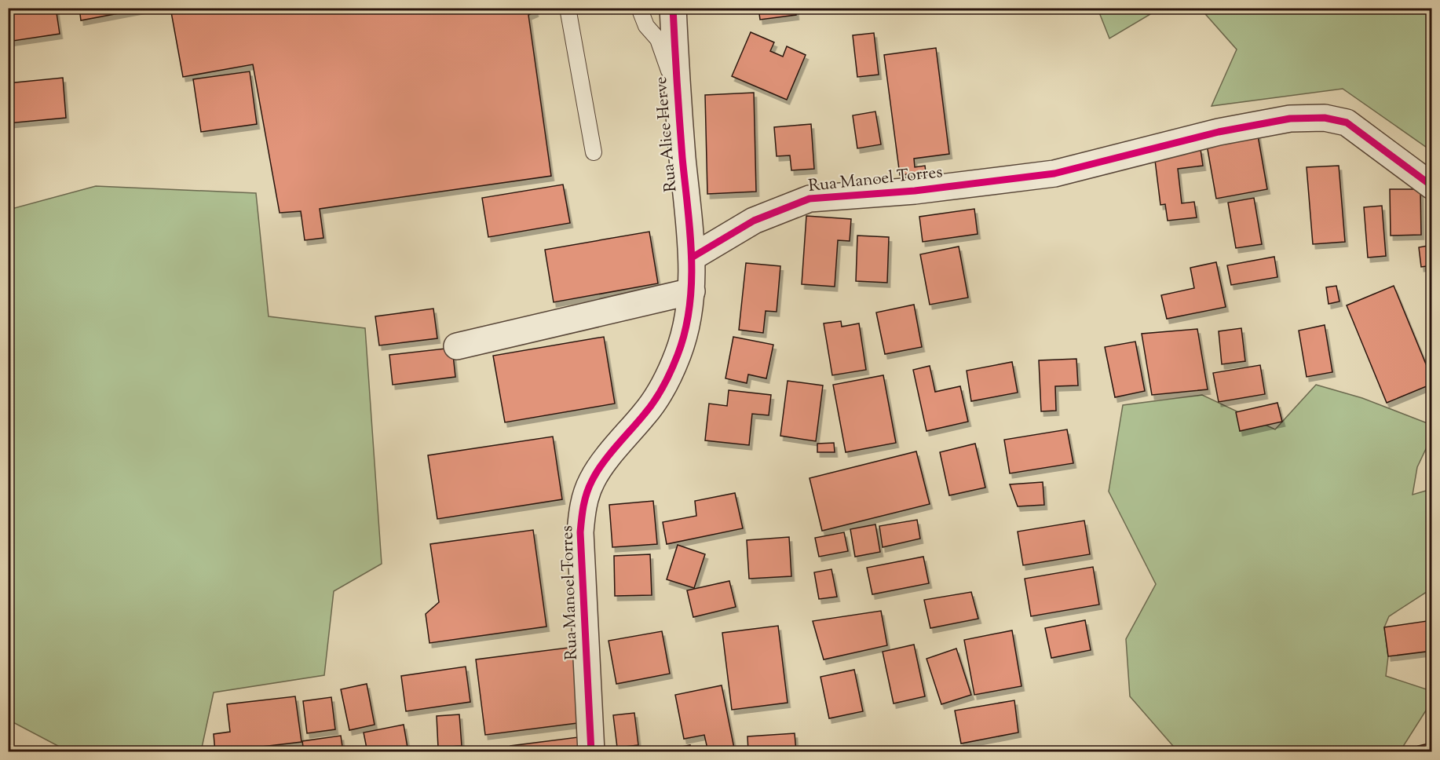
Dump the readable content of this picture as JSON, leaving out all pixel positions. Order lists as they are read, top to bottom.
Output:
{
  "streets": {
    "street": ["Rua Alice Herve", "Rua Manoel Torres"]
  },
  "crossings": [
    ["Rua Alice Herve", "Rua Manoel Torres"]
  ]
}
